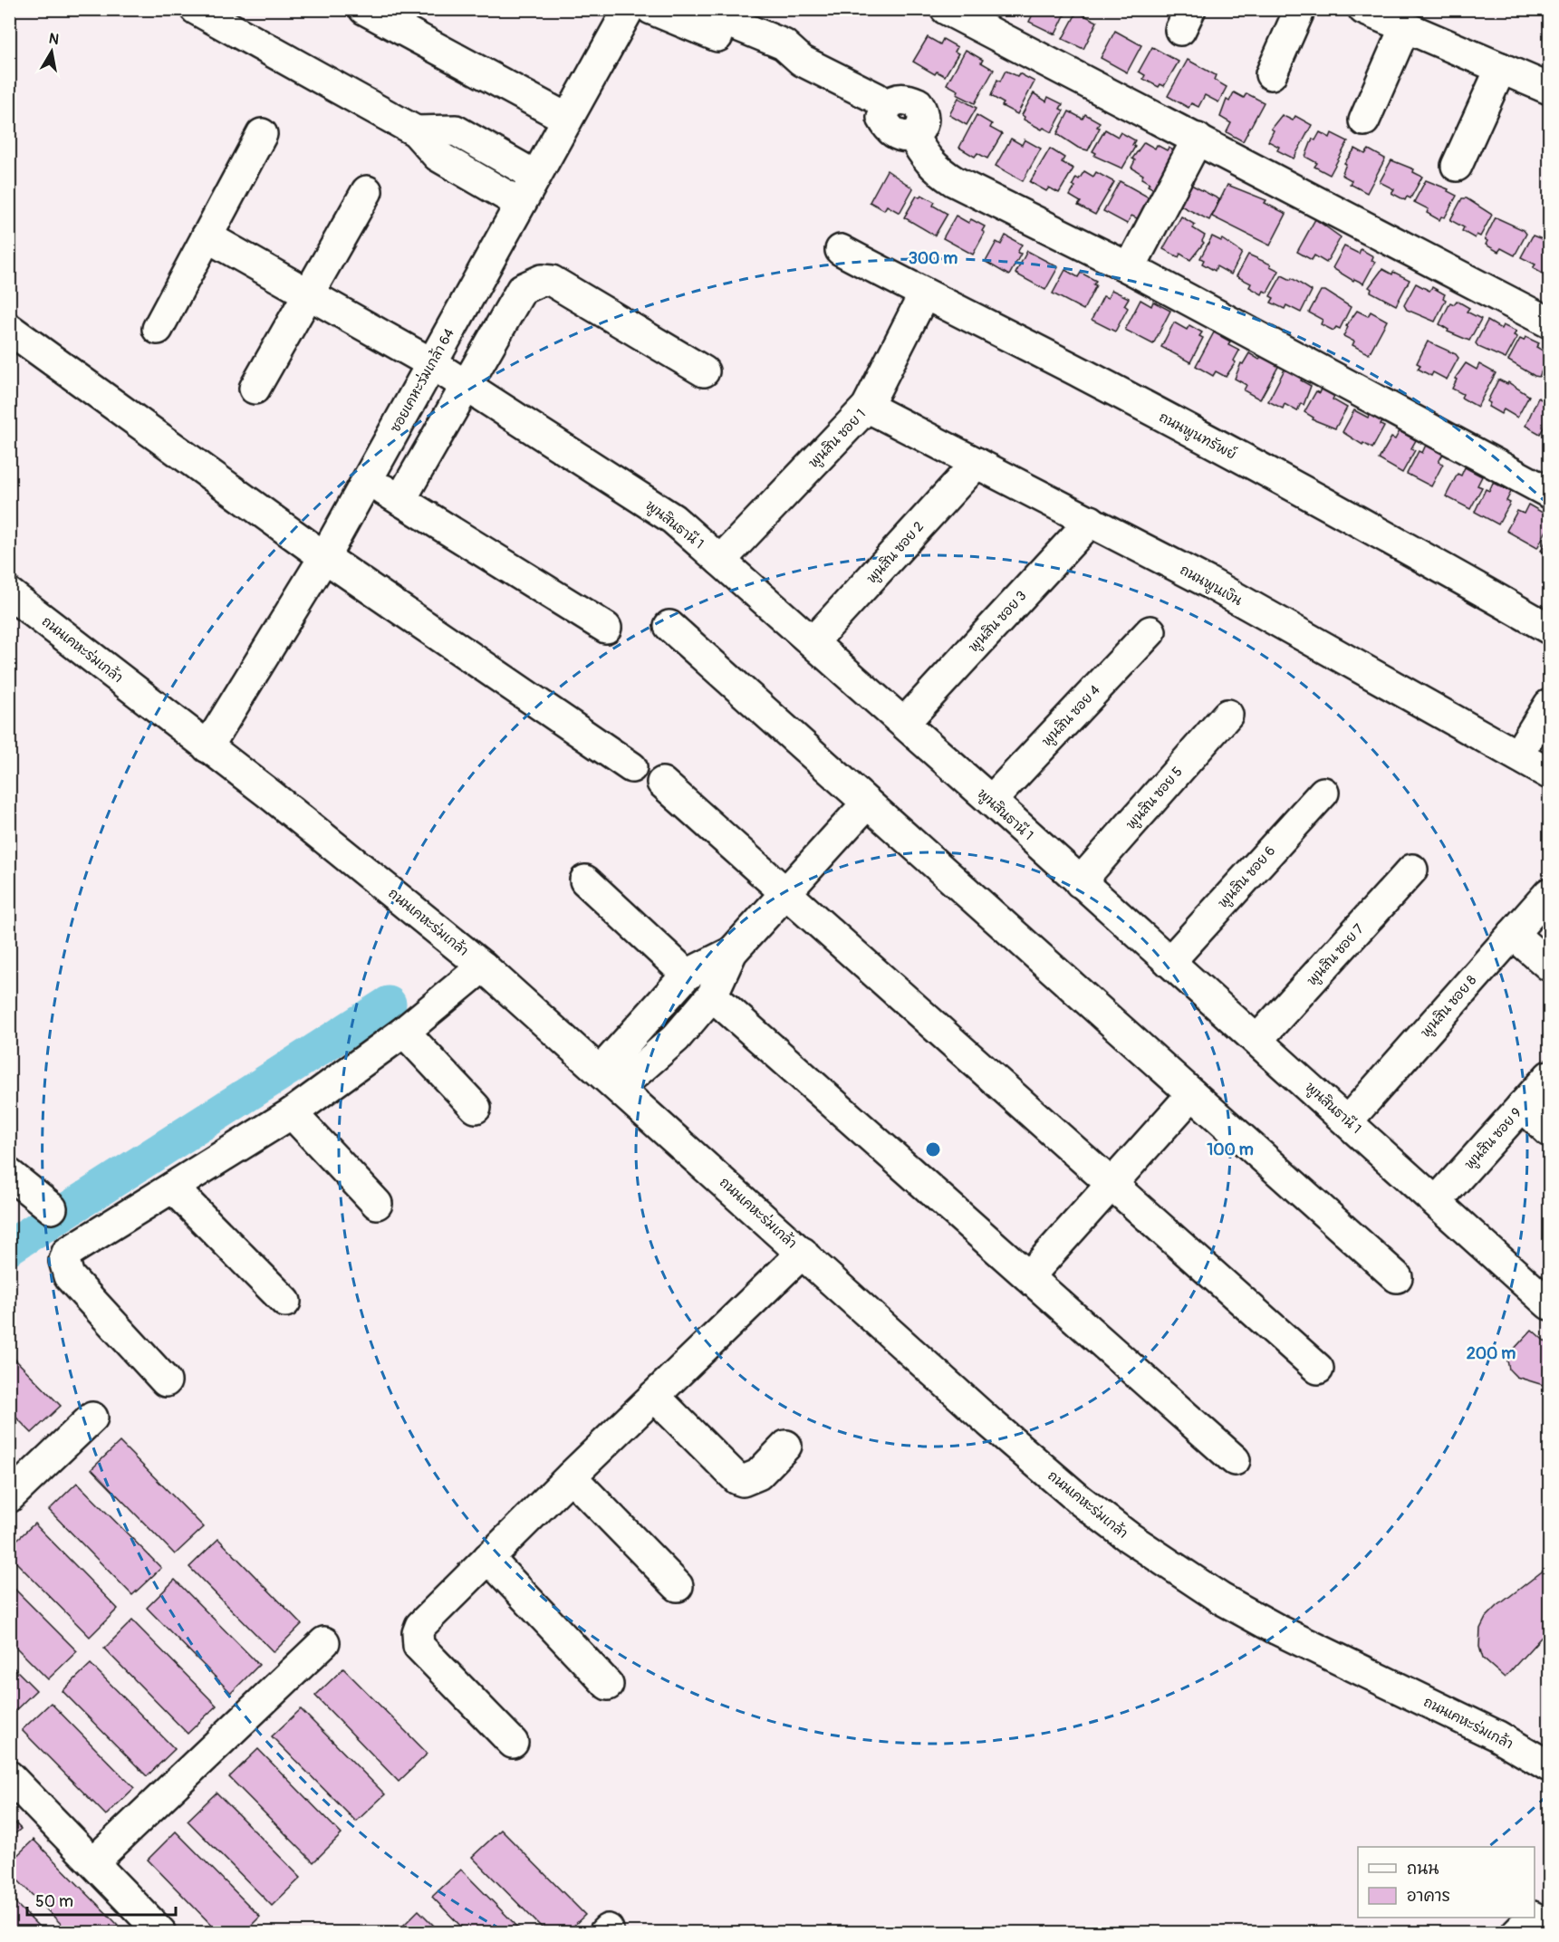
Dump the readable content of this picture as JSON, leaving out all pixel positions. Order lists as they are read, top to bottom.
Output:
{
  "streets": {
    "street": [
      "ซอยเคหะร่มเกล้า 64",
      "ถนนพูนทรัพย์",
      "พูนสิน ซอย 1",
      "พูนสินธานี 1",
      "พูนสิน ซอย 2",
      "ถนนพูนเงิน",
      "พูนสิน ซอย 3",
      "ถนนเคหะร่มเกล้า",
      "พูนสิน ซอย 4",
      "พูนสิน ซอย 5",
      "พูนสิน ซอย 6",
      "พูนสิน ซอย 7",
      "พูนสิน ซอย 8",
      "พูนสิน ซอย 9"
    ]
  },
  "crossings": [
    ["ซอยเคหะร่มเกล้า 64", "พูนสินธานี 1"],
    ["ซอยเคหะร่มเกล้า 64", "ถนนเคหะร่มเกล้า"],
    ["ถนนพูนทรัพย์", "พูนสิน ซอย 1"],
    ["พูนสิน ซอย 1", "พูนสินธานี 1"],
    ["พูนสิน ซอย 1", "ถนนพูนเงิน"],
    ["พูนสินธานี 1", "พูนสิน ซอย 2"],
    ["พูนสินธานี 1", "พูนสิน ซอย 3"],
    ["พูนสินธานี 1", "พูนสิน ซอย 4"],
    ["พูนสินธานี 1", "พูนสิน ซอย 5"],
    ["พูนสินธานี 1", "พูนสิน ซอย 6"],
    ["พูนสินธานี 1", "พูนสิน ซอย 7"],
    ["พูนสินธานี 1", "พูนสิน ซอย 8"],
    ["พูนสินธานี 1", "พูนสิน ซอย 9"],
    ["พูนสิน ซอย 2", "ถนนพูนเงิน"],
    ["ถนนพูนเงิน", "พูนสิน ซอย 3"]
  ],
  "legend": ["ถนน", "อาคาร"],
  "scale_bar": "50 m",
  "north": "top",
  "rings": ["300 m", "100 m", "200 m"]
}
